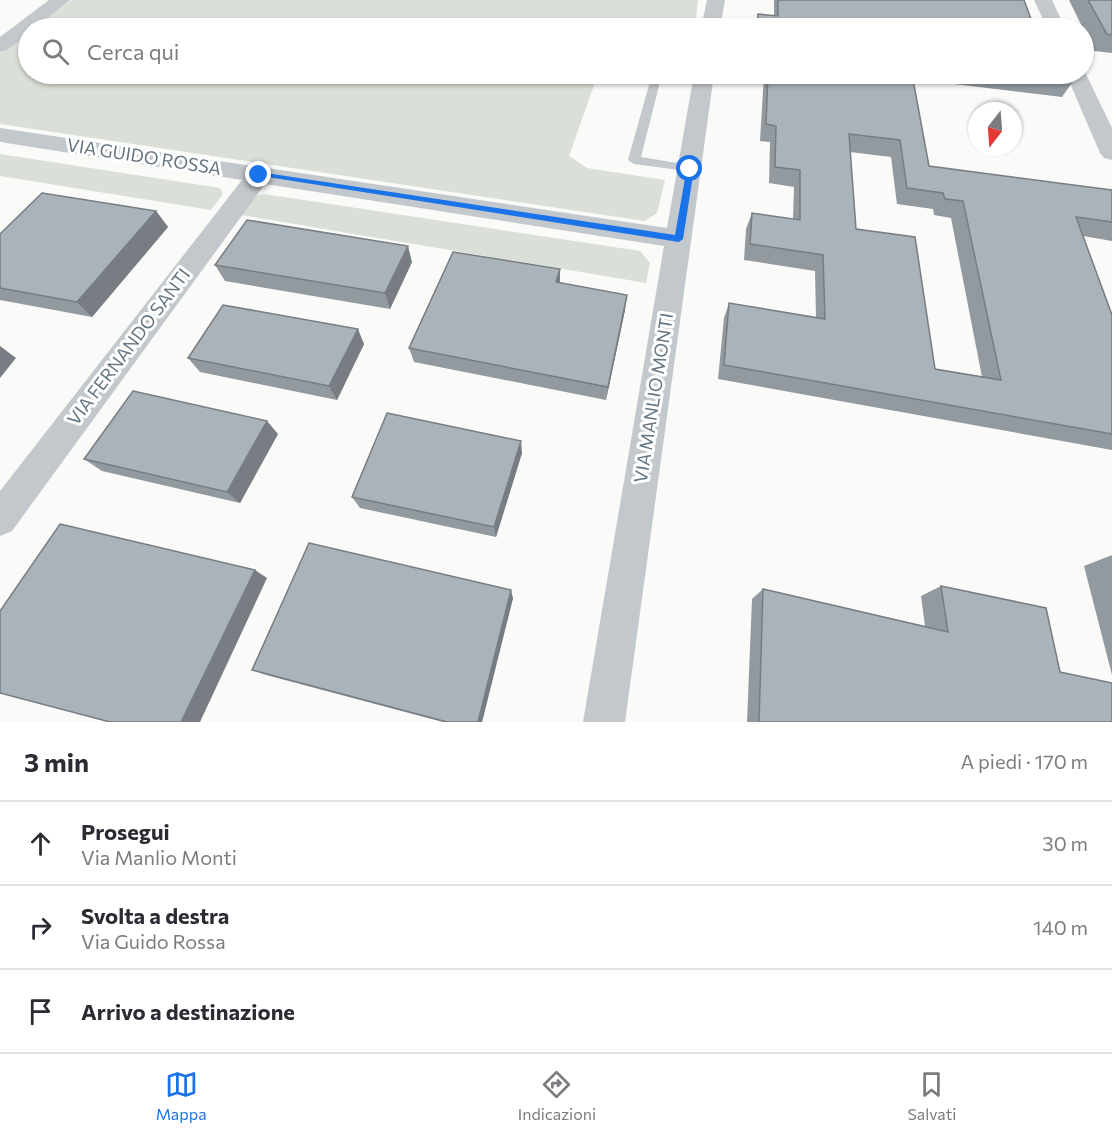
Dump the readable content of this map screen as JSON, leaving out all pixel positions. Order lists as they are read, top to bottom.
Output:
{
  "streets": {
    "street": ["VIA GUIDO ROSSA", "VIA FERNANDO SANTI", "VIA MANLIO MONTI"]
  },
  "crossings": [
    ["VIA GUIDO ROSSA", "VIA FERNANDO SANTI"],
    ["VIA GUIDO ROSSA", "VIA MANLIO MONTI"]
  ],
  "north": "bottom",
  "page": {
    "search": "Cerca qui",
    "heading": ["3 min", "A piedi · 170 m"],
    "list": [
      ["Prosegui", "Via Manlio Monti", "30 m"],
      ["Svolta a destra", "Via Guido Rossa", "140 m"],
      "Arrivo a destinazione"
    ],
    "nav": ["Mappa", "Indicazioni", "Salvati"]
  }
}
